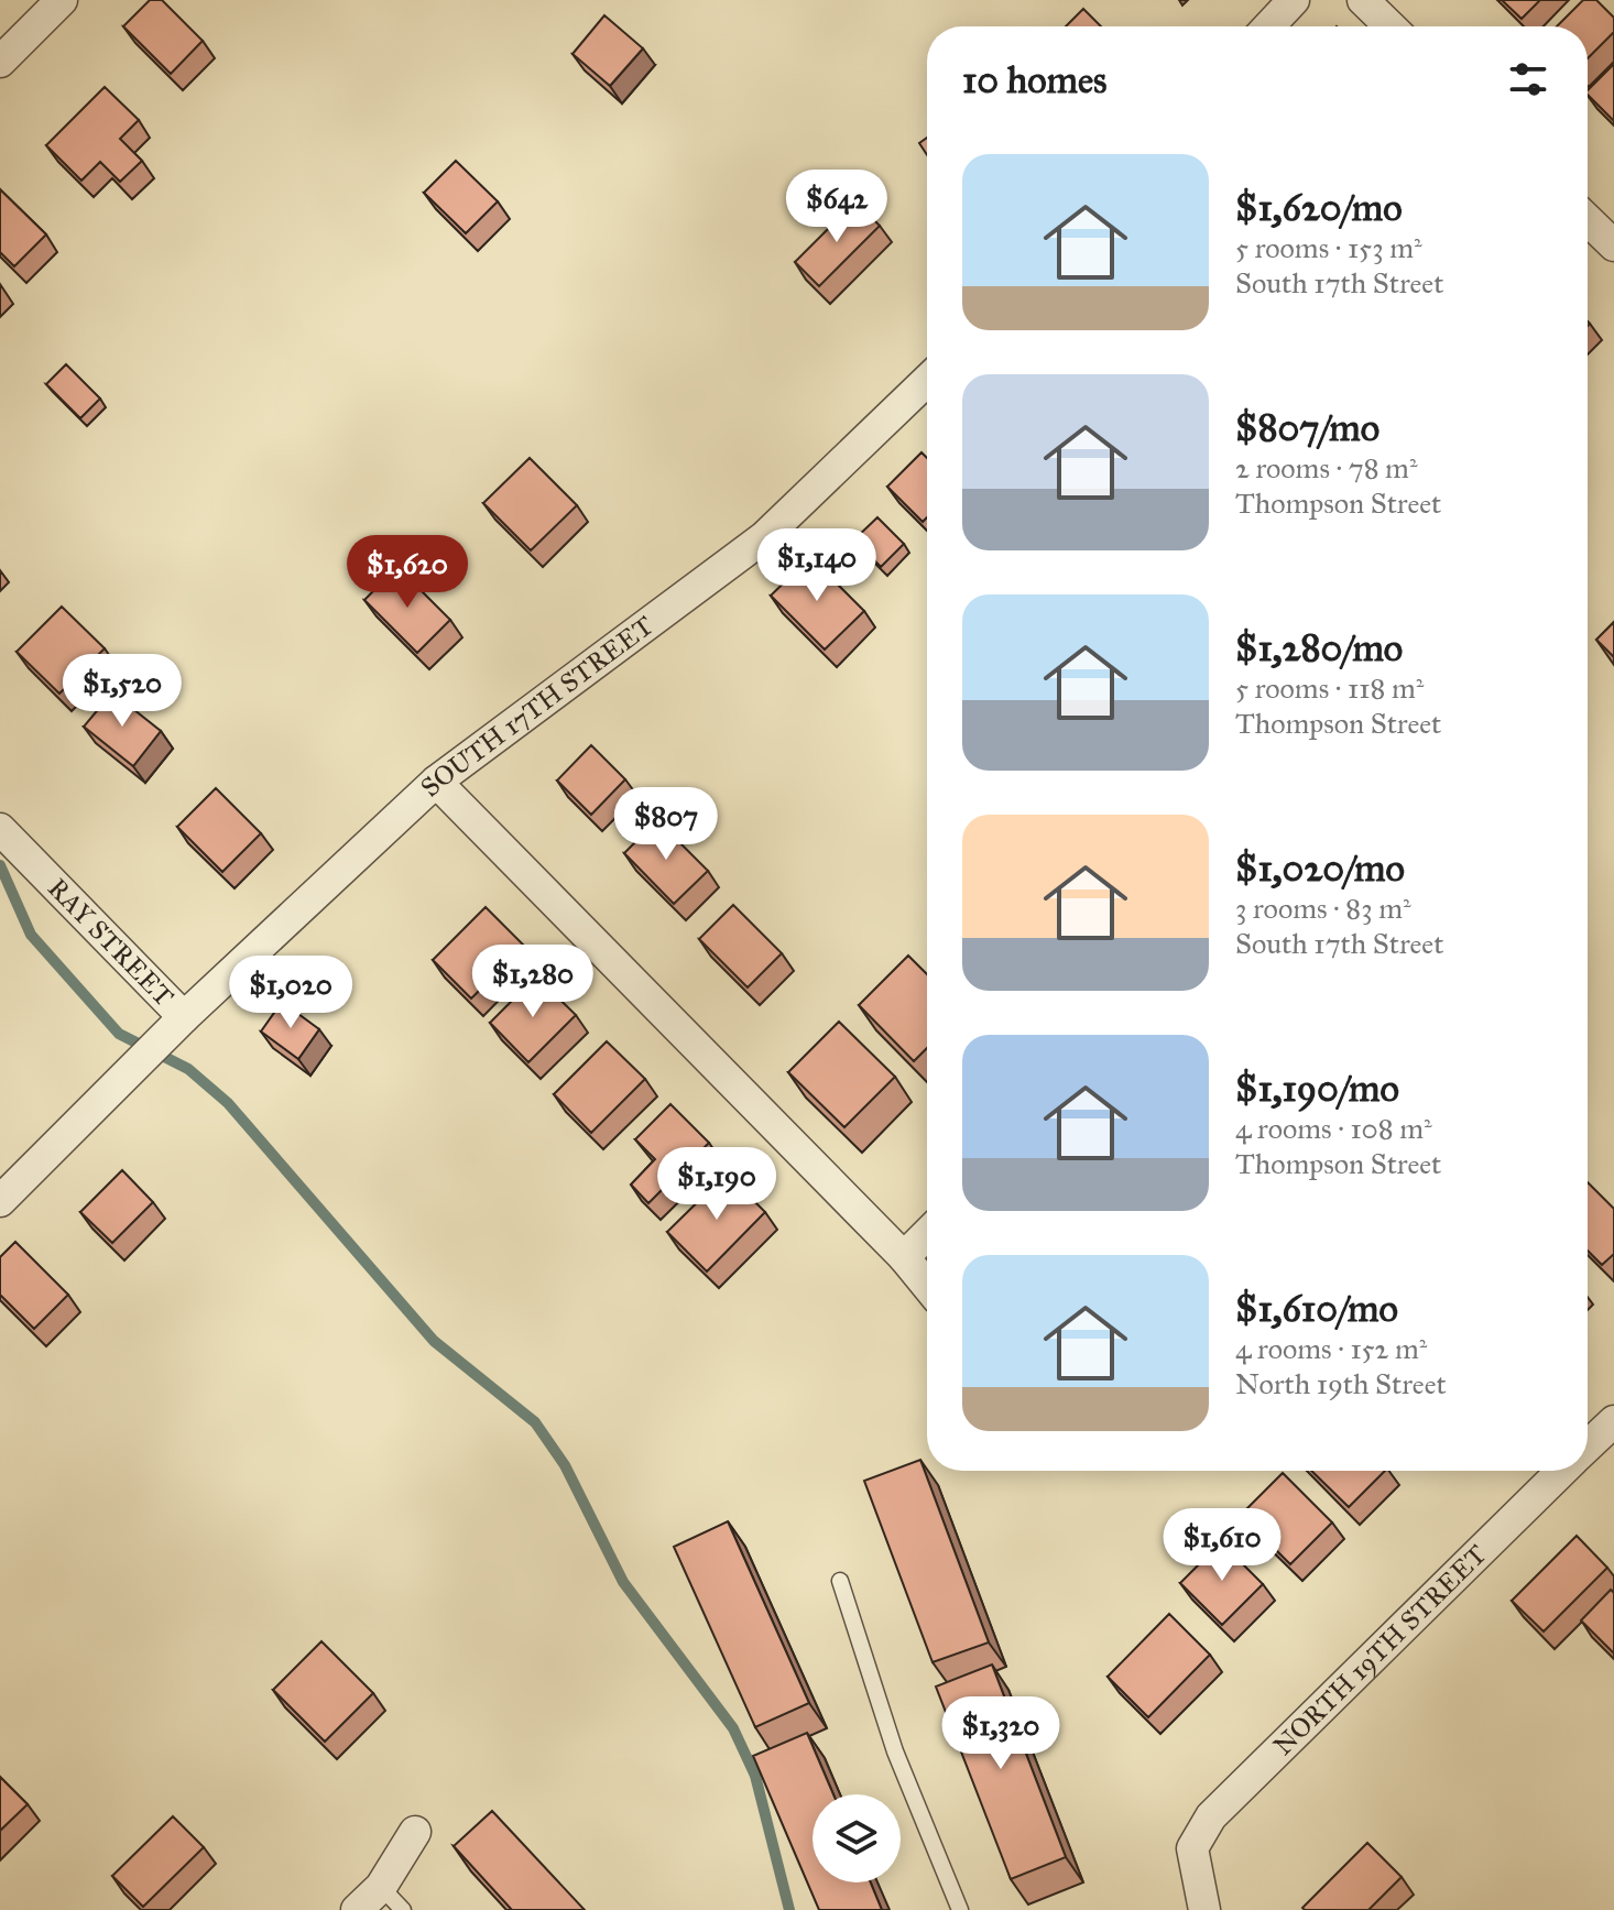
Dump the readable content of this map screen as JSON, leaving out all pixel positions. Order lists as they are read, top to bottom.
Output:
{
  "streets": {
    "street": ["SOUTH 17TH STREET", "RAY STREET", "NORTH 19TH STREET"]
  },
  "crossings": [
    ["SOUTH 17TH STREET", "RAY STREET"]
  ],
  "page": {
    "heading": "10 homes",
    "list": [
      {
        "name": "$1,620/mo",
        "note": "5 rooms · 153 m² · South 17th Street"
      },
      {
        "name": "$807/mo",
        "note": "2 rooms · 78 m² · Thompson Street"
      },
      {
        "name": "$1,280/mo",
        "note": "5 rooms · 118 m² · Thompson Street"
      },
      {
        "name": "$1,020/mo",
        "note": "3 rooms · 83 m² · South 17th Street"
      },
      {
        "name": "$1,190/mo",
        "note": "4 rooms · 108 m² · Thompson Street"
      },
      {
        "name": "$1,610/mo",
        "note": "4 rooms · 152 m² · North 19th Street"
      }
    ],
    "price": [
      "$642",
      "$1,140",
      "$1,620",
      "$1,520",
      "$807",
      "$1,280",
      "$1,020",
      "$1,190",
      "$1,610",
      "$1,320"
    ]
  }
}
